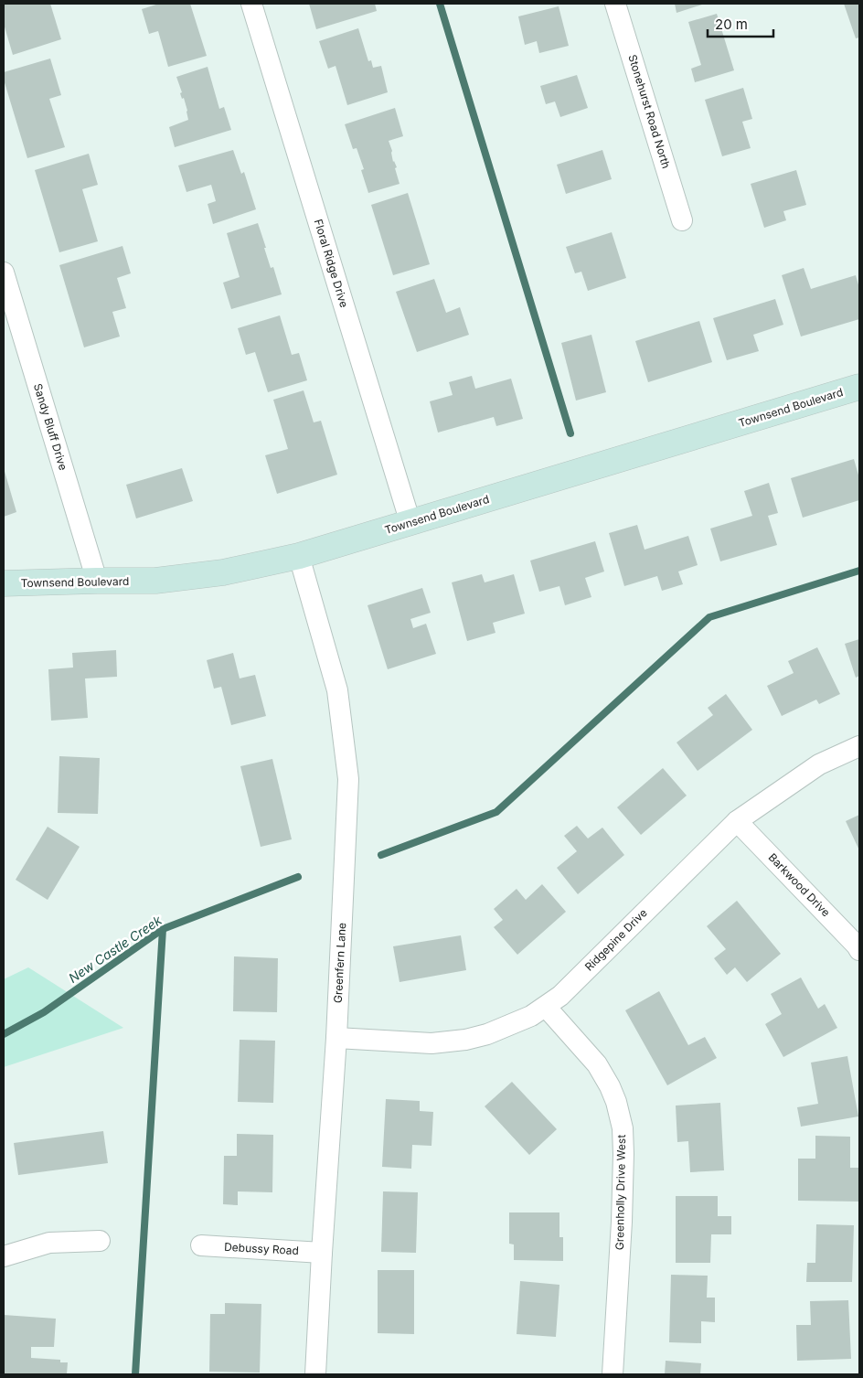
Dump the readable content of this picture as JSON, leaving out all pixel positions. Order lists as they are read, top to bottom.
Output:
{
  "streets": {
    "street": [
      "Stonehurst Road North",
      "Floral Ridge Drive",
      "Townsend Boulevard",
      "Sandy Bluff Drive",
      "Barkwood Drive",
      "Ridgepine Drive",
      "Greenfern Lane",
      "Greenholly Drive West",
      "Debussy Road"
    ]
  },
  "crossings": [
    ["Floral Ridge Drive", "Townsend Boulevard"],
    ["Townsend Boulevard", "Sandy Bluff Drive"],
    ["Townsend Boulevard", "Greenfern Lane"],
    ["Barkwood Drive", "Ridgepine Drive"],
    ["Ridgepine Drive", "Greenfern Lane"],
    ["Ridgepine Drive", "Greenholly Drive West"],
    ["Greenfern Lane", "Debussy Road"]
  ],
  "water": ["New Castle Creek"],
  "scale_bar": "20 m"
}
